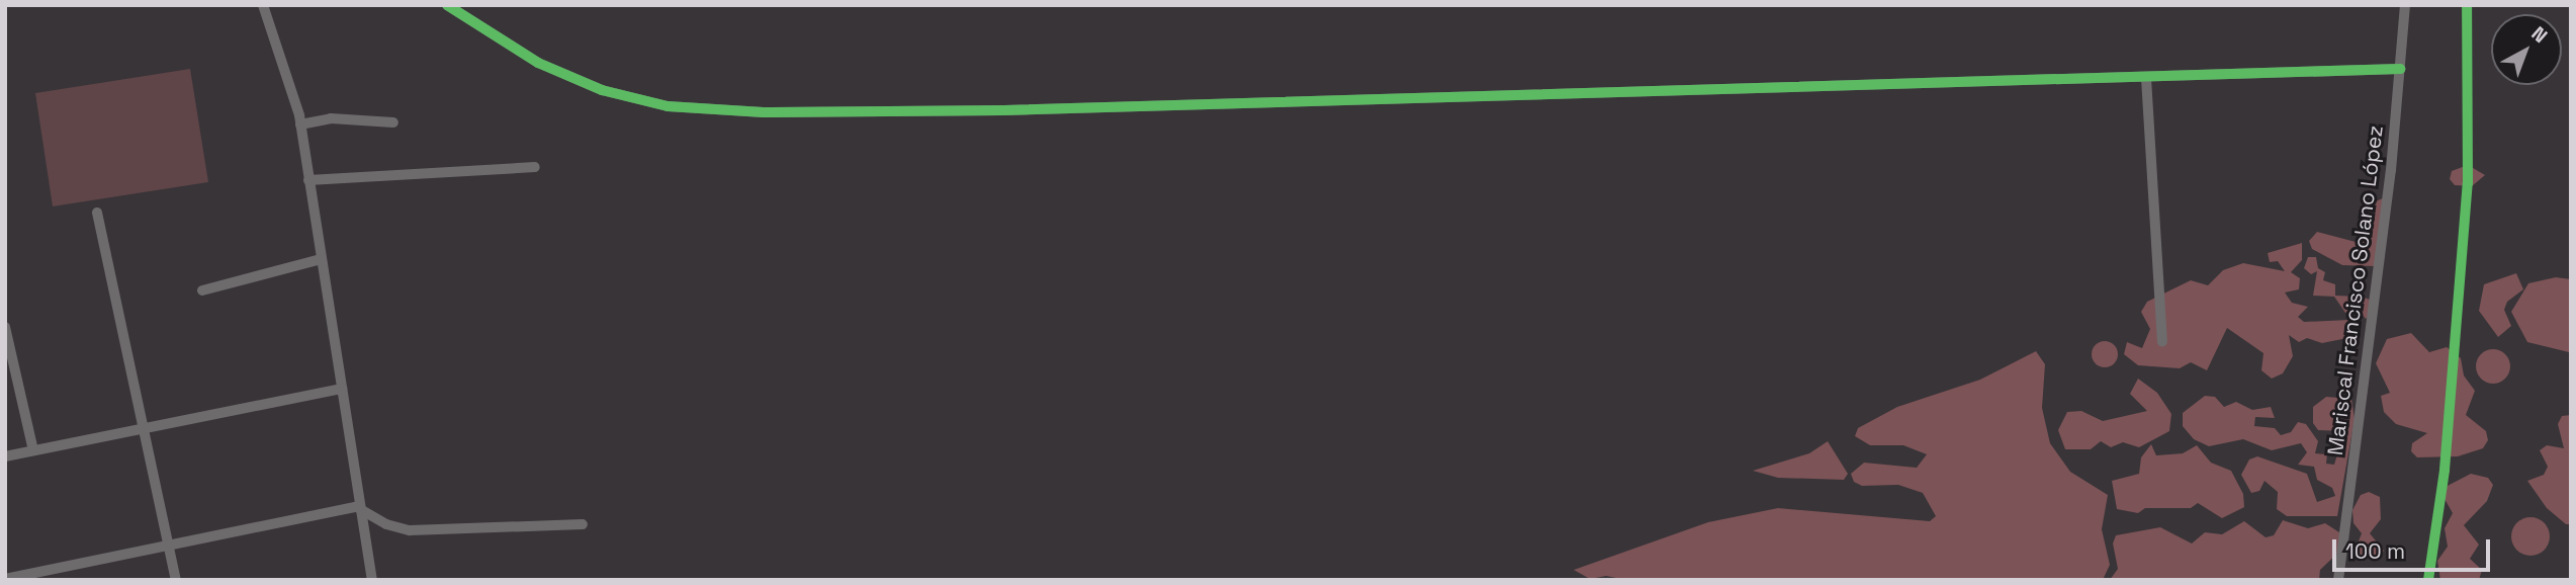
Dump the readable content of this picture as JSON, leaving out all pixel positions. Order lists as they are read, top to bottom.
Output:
{
  "streets": {
    "street": ["Mariscal Francisco Solano López"]
  },
  "scale_bar": "100 m",
  "north": "top right"
}
